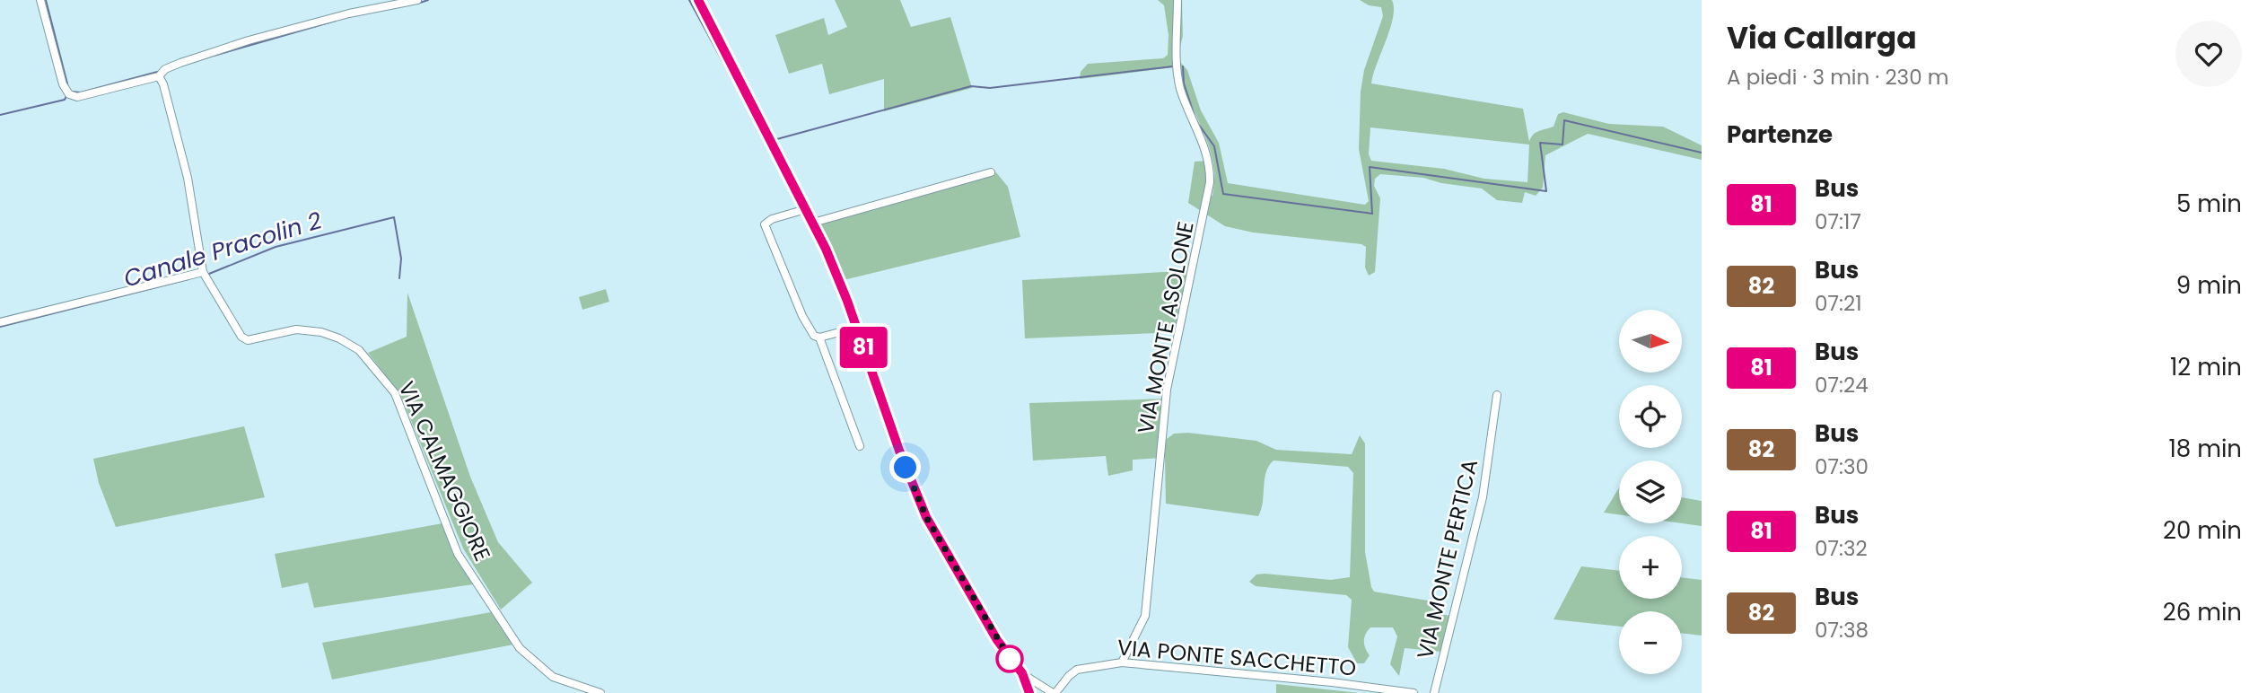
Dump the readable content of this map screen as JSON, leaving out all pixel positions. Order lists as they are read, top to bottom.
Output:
{
  "streets": {
    "street": [
      "VIA MONTE ASOLONE",
      "VIA CALMAGGIORE",
      "VIA MONTE PERTICA",
      "VIA PONTE SACCHETTO"
    ]
  },
  "crossings": [
    ["VIA MONTE ASOLONE", "VIA PONTE SACCHETTO"]
  ],
  "water": ["Canale Pracolin 2"],
  "lines": ["bus line 81"],
  "north": "right",
  "page": {
    "on_map": "81",
    "heading": [
      ["Via Callarga", "A piedi · 3 min · 230 m"],
      "Partenze"
    ],
    "list": [
      {
        "mark": "81",
        "name": "Bus",
        "note": "07:17",
        "value": "5 min"
      },
      {
        "mark": "82",
        "name": "Bus",
        "note": "07:21",
        "value": "9 min"
      },
      {
        "mark": "81",
        "name": "Bus",
        "note": "07:24",
        "value": "12 min"
      },
      {
        "mark": "82",
        "name": "Bus",
        "note": "07:30",
        "value": "18 min"
      },
      {
        "mark": "81",
        "name": "Bus",
        "note": "07:32",
        "value": "20 min"
      },
      {
        "mark": "82",
        "name": "Bus",
        "note": "07:38",
        "value": "26 min"
      }
    ],
    "map_buttons": ["+", "−"]
  }
}
